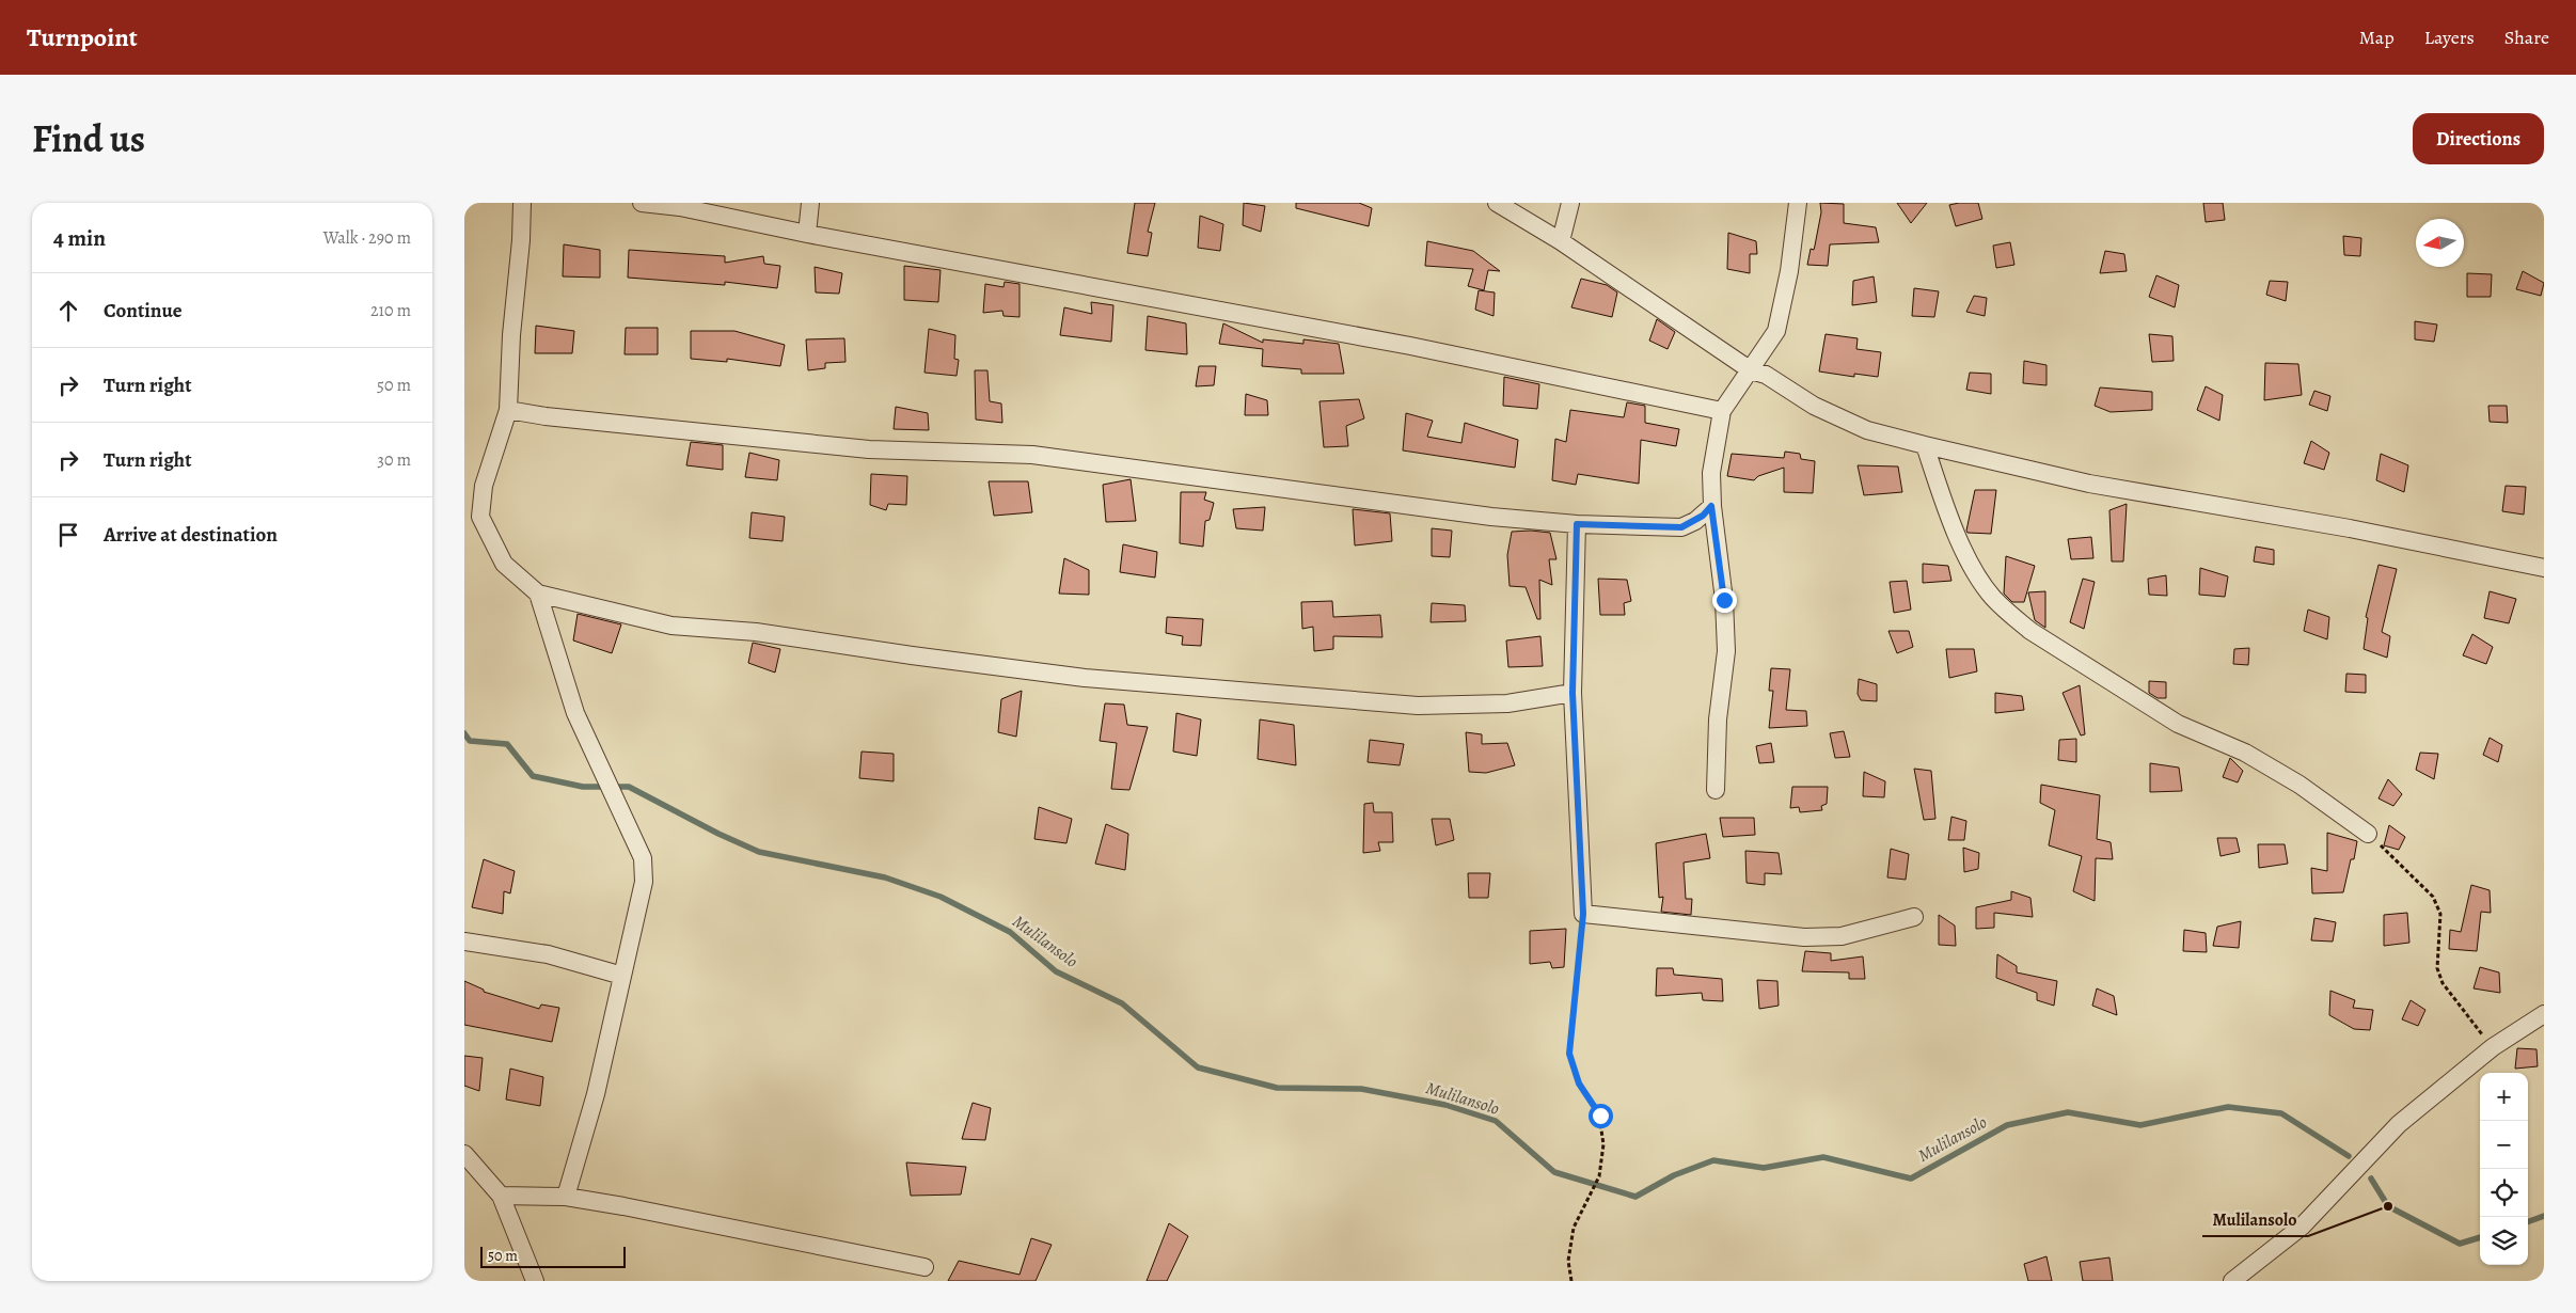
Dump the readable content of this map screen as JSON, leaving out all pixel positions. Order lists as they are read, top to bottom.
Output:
{
  "water": ["Mulilansolo"],
  "places": ["Mulilansolo"],
  "scale_bar": "50 m",
  "north": "left",
  "page": {
    "header": "Turnpoint",
    "nav": ["Map", "Layers", "Share"],
    "title": "Find us",
    "buttons": "Directions",
    "heading": ["4 min", "Walk · 290 m"],
    "list": [
      ["Continue", "210 m"],
      ["Turn right", "50 m"],
      ["Turn right", "30 m"],
      "Arrive at destination"
    ],
    "map_buttons": ["+", "−"],
    "scale": "50 m"
  }
}
